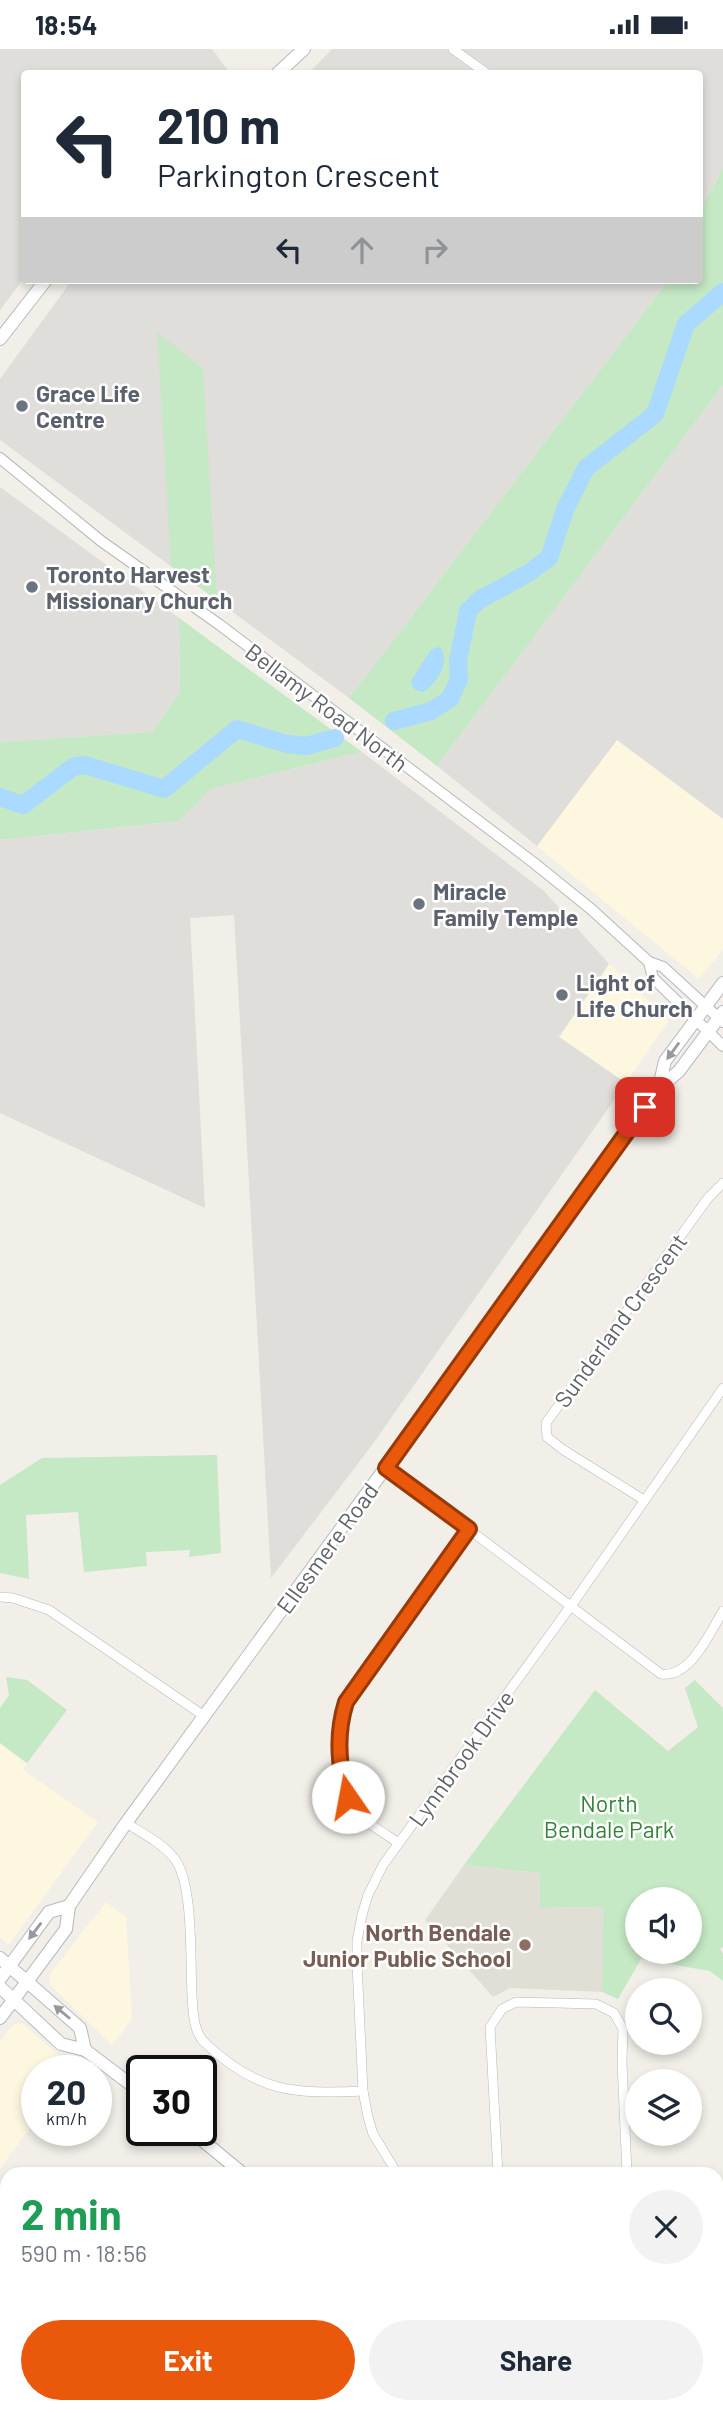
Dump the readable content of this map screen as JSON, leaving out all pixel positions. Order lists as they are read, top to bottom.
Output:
{
  "streets": {
    "main road": ["Ellesmere Road"],
    "street": ["Bellamy Road North", "Sunderland Crescent", "Lynnbrook Drive"]
  },
  "crossings": [
    ["Bellamy Road North", "Ellesmere Road"],
    ["Sunderland Crescent", "Lynnbrook Drive"]
  ],
  "parks": ["North Bendale Park"],
  "places": [
    "Grace Life Centre",
    "Toronto Harvest Missionary Church",
    "Miracle Family Temple",
    "Light of Life Church",
    "North Bendale Junior Public School"
  ],
  "page": {
    "status": "18:54",
    "turn": ["210 m", "Parkington Crescent"],
    "speed": "20 km/h",
    "limit": "30",
    "heading": ["2 min", "590 m · 18:56"],
    "buttons": ["Exit", "Share"]
  }
}
